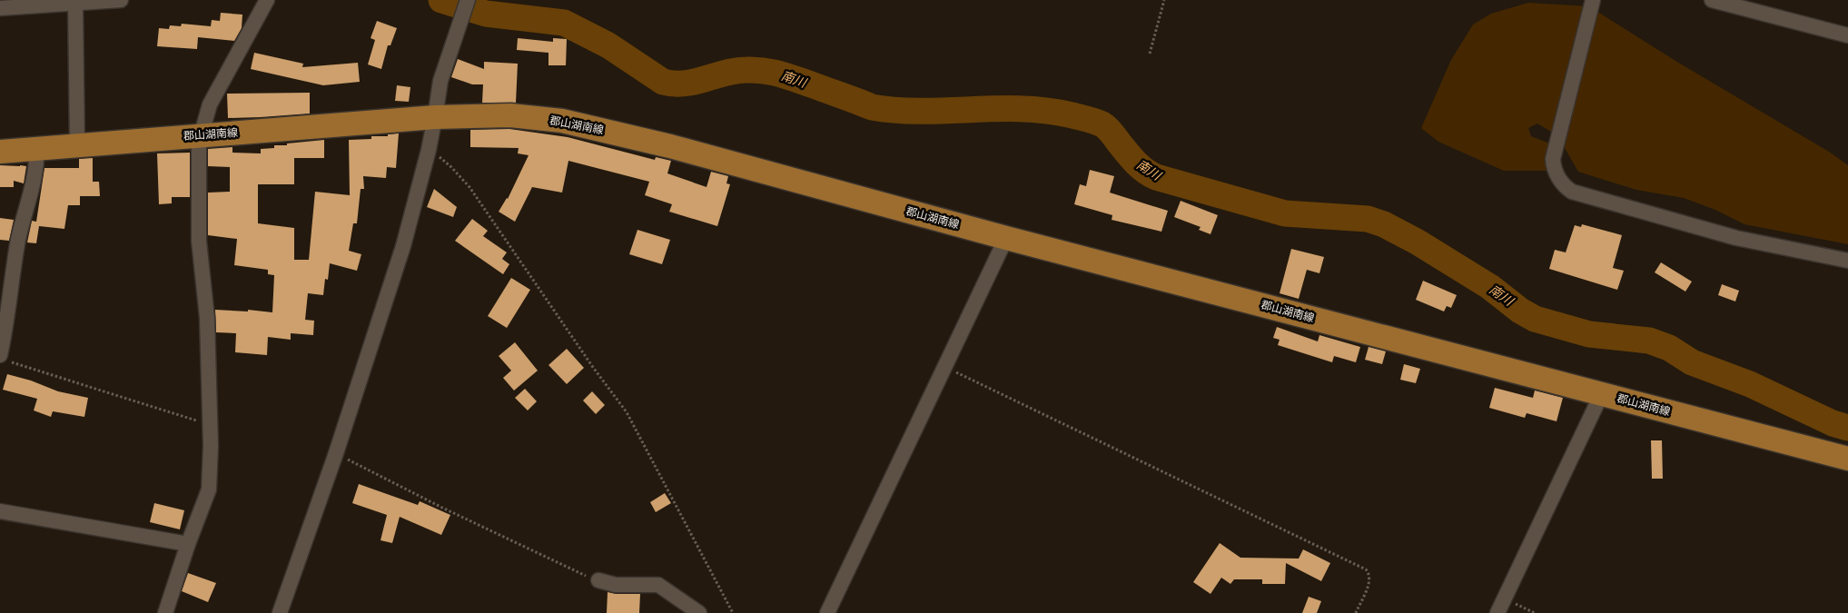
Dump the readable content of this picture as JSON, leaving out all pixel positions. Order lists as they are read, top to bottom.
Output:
{
  "streets": {
    "main road": ["郡山湖南線"]
  },
  "water": ["南川"]
}
